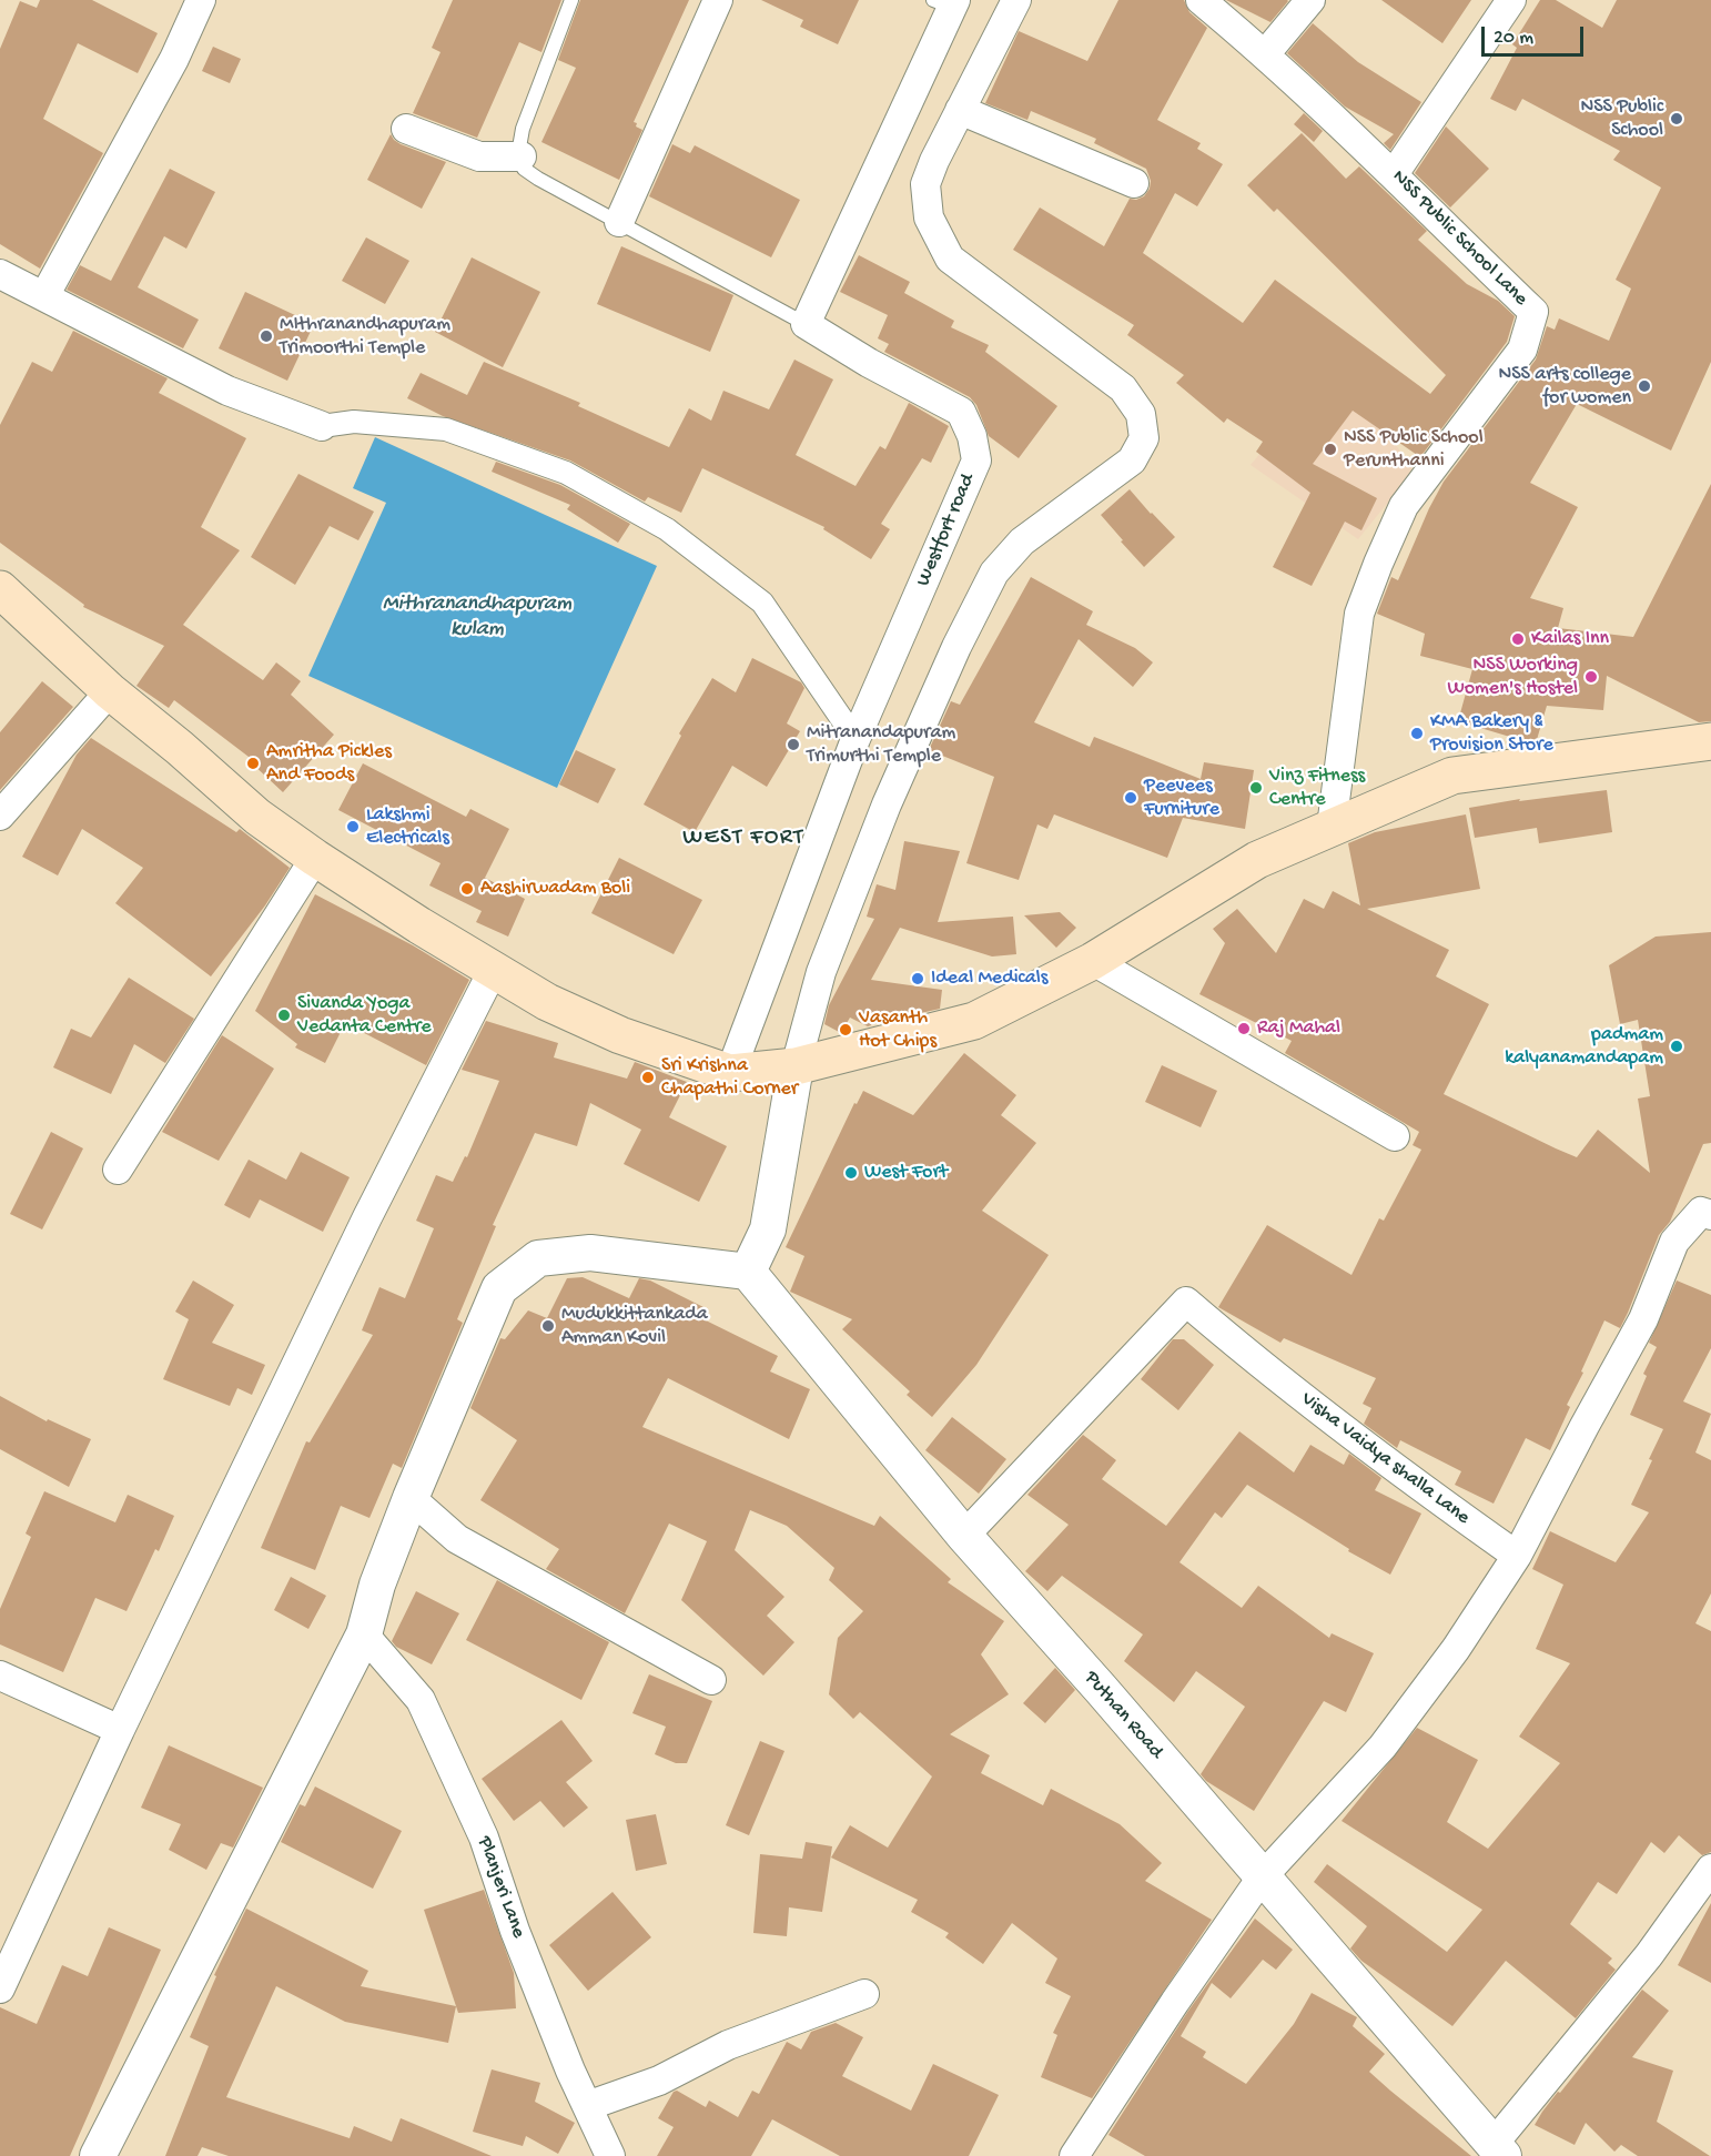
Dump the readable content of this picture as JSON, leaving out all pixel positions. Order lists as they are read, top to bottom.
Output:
{
  "streets": {
    "street": [
      "NSS Public School Lane",
      "Westfort road",
      "Visha Vaidya shalla Lane",
      "Puthan Road",
      "Planjeri Lane"
    ]
  },
  "crossings": [
    ["Visha Vaidya shalla Lane", "Puthan Road"]
  ],
  "districts": ["WEST FORT"],
  "water": ["Mithranandhapuram kulam"],
  "places": [
    "NSS Public School",
    "MIthranandhapuram Trimoorthi Temple",
    "NSS arts college for women",
    "NSS Public School Perunthanni",
    "Kailas Inn",
    "NSS Working Women's Hostel",
    "KMA Bakery & Provision Store",
    "Mitranandapuram Trimurthi Temple",
    "Amritha Pickles And Foods",
    "Vinz Fitness Centre",
    "Peevees Furniture",
    "Lakshmi Electricals",
    "Aashirwadam Boli",
    "Ideal Medicals",
    "Sivanda Yoga Vedanta Centre",
    "Raj Mahal",
    "Vasanth Hot Chips",
    "padmam kalyanamandapam",
    "Sri Krishna Chapathi Corner",
    "West Fort",
    "Mudukkittankada Amman Kovil"
  ],
  "scale_bar": "20 m"
}
